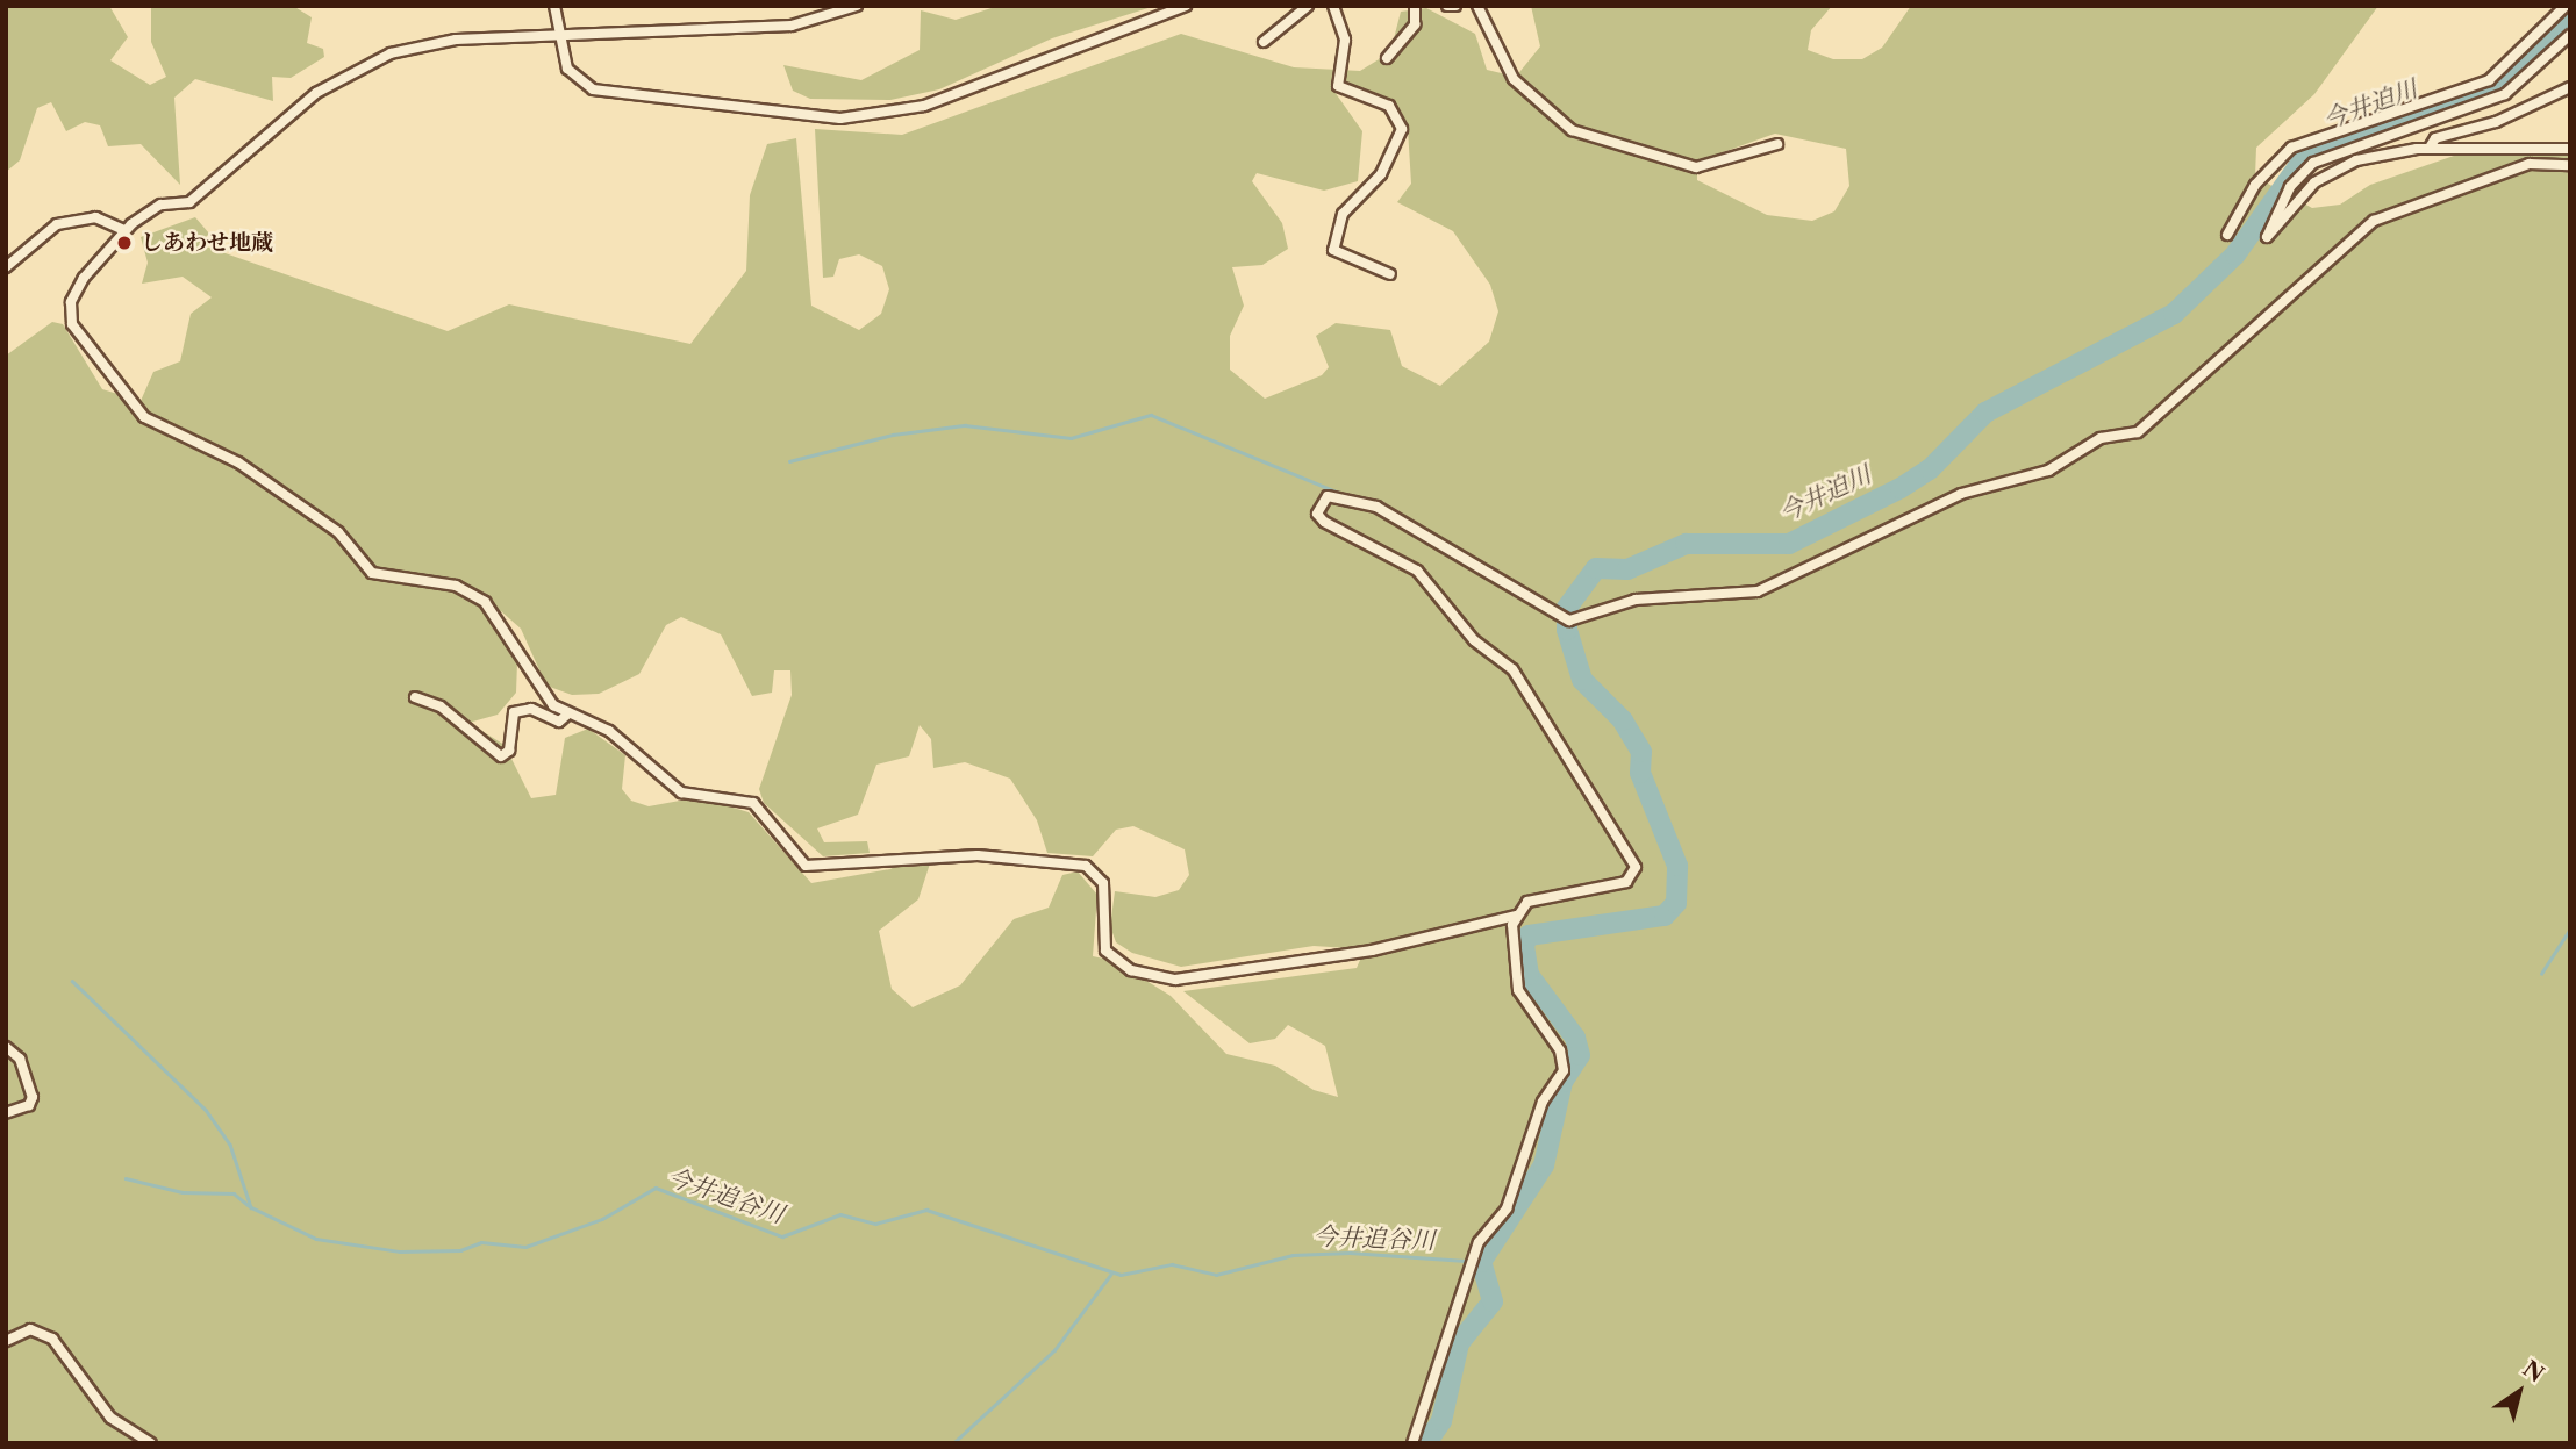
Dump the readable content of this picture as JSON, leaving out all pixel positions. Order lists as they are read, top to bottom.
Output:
{
  "water": ["今井迫川", "今井追谷川"],
  "places": ["しあわせ地蔵"],
  "north": "top right"
}
